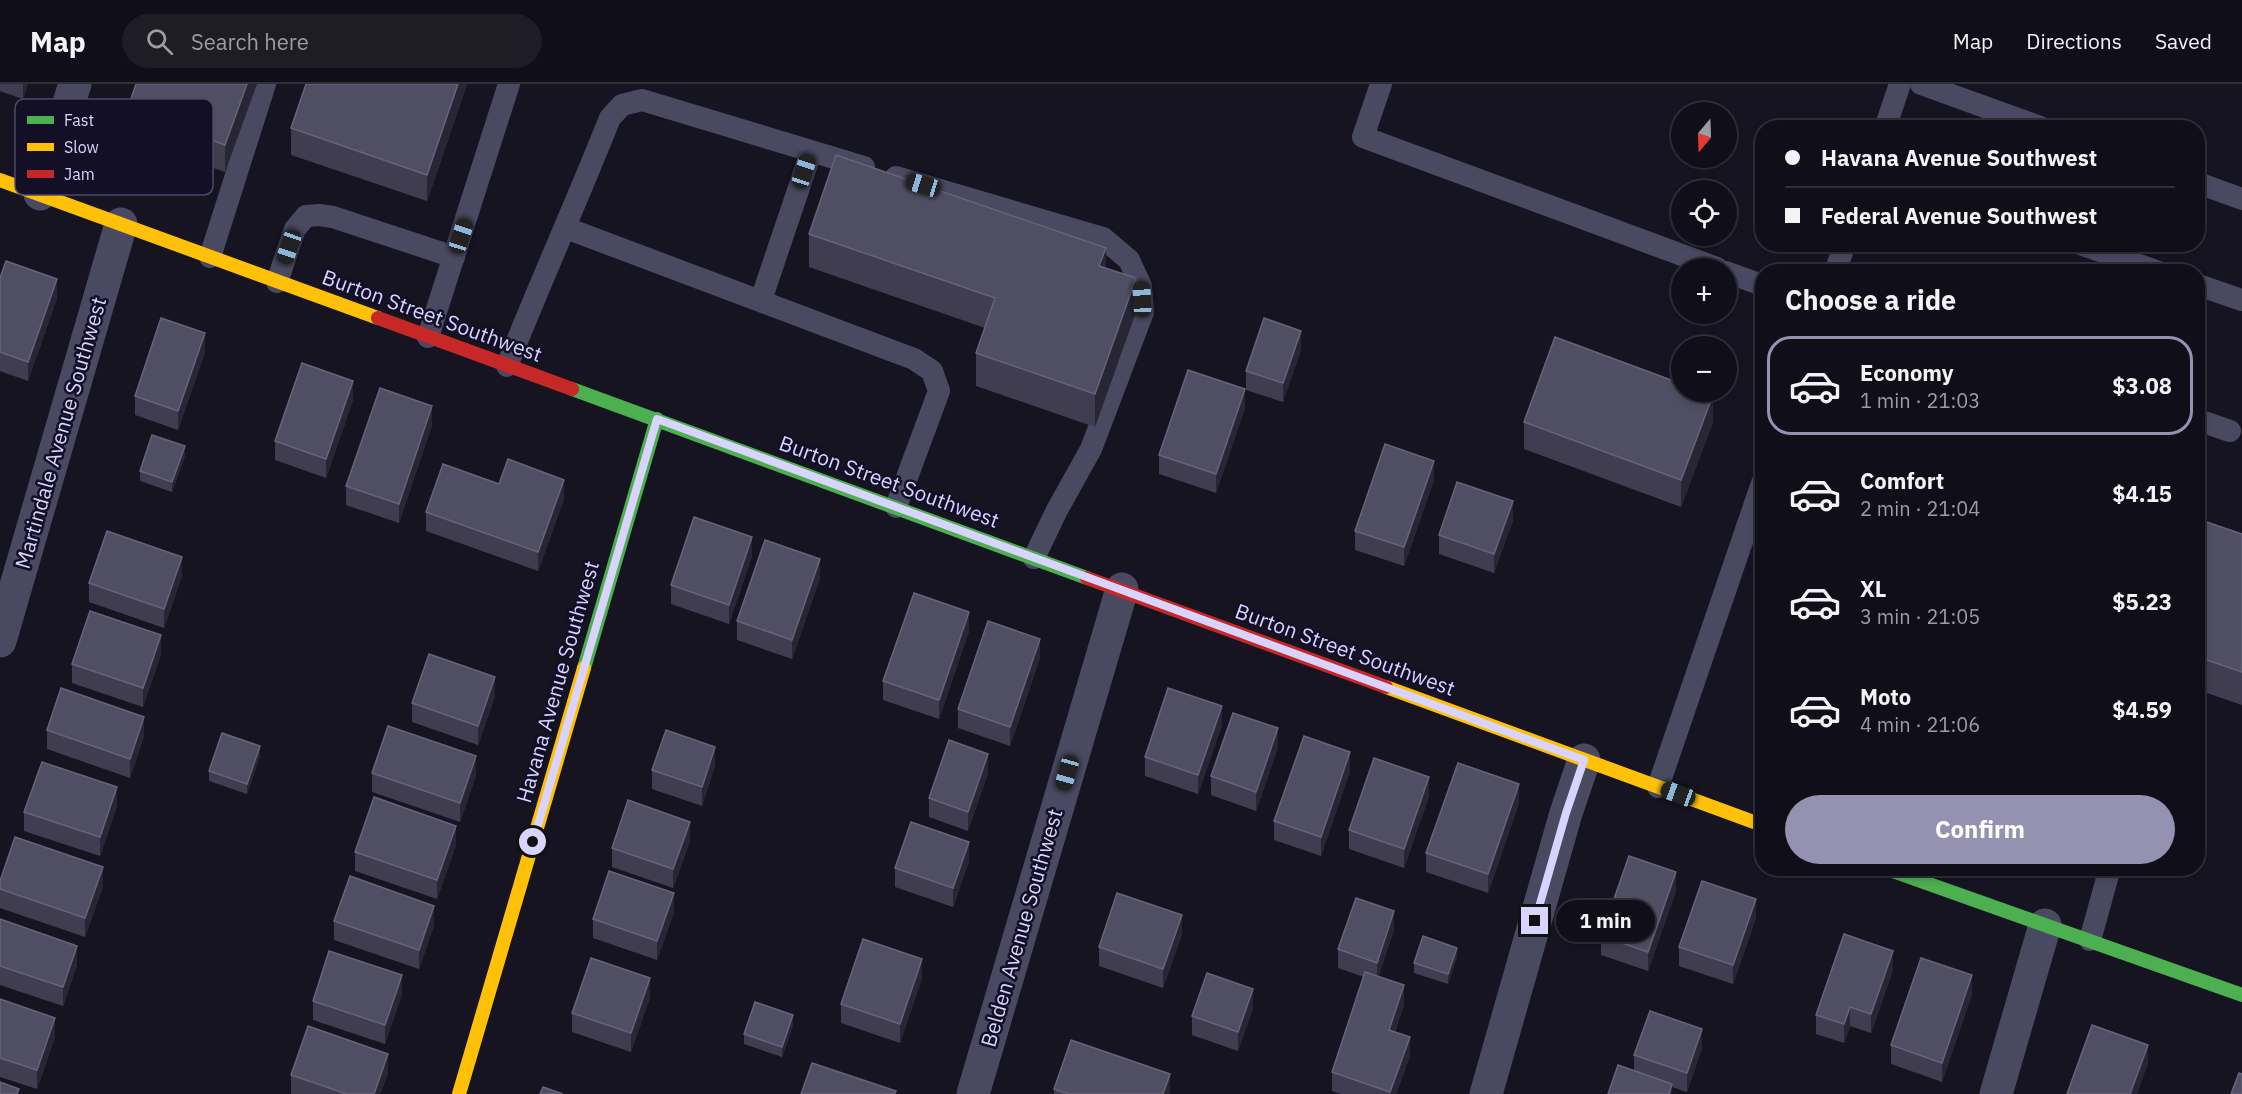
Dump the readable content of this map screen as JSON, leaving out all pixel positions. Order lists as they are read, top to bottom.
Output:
{
  "streets": {
    "main road": ["Burton Street Southwest", "Havana Avenue Southwest"],
    "street": ["Martindale Avenue Southwest", "Belden Avenue Southwest"]
  },
  "crossings": [
    ["Burton Street Southwest", "Martindale Avenue Southwest"],
    ["Burton Street Southwest", "Havana Avenue Southwest"],
    ["Burton Street Southwest", "Belden Avenue Southwest"]
  ],
  "legend": ["Fast", "Slow", "Jam"],
  "north": "bottom",
  "page": {
    "header": "Map",
    "search": "Search here",
    "nav": ["Map", "Directions", "Saved"],
    "map_buttons": ["+", "−"],
    "banner": ["Havana Avenue Southwest", "Federal Avenue Southwest"],
    "heading": "Choose a ride",
    "list": [
      {
        "name": "Economy",
        "note": "1 min · 21:03",
        "value": "$3.08"
      },
      {
        "name": "Comfort",
        "note": "2 min · 21:04",
        "value": "$4.15"
      },
      {
        "name": "XL",
        "note": "3 min · 21:05",
        "value": "$5.23"
      },
      {
        "name": "Moto",
        "note": "4 min · 21:06",
        "value": "$4.59"
      }
    ],
    "buttons": "Confirm",
    "bubble": "1 min"
  }
}
